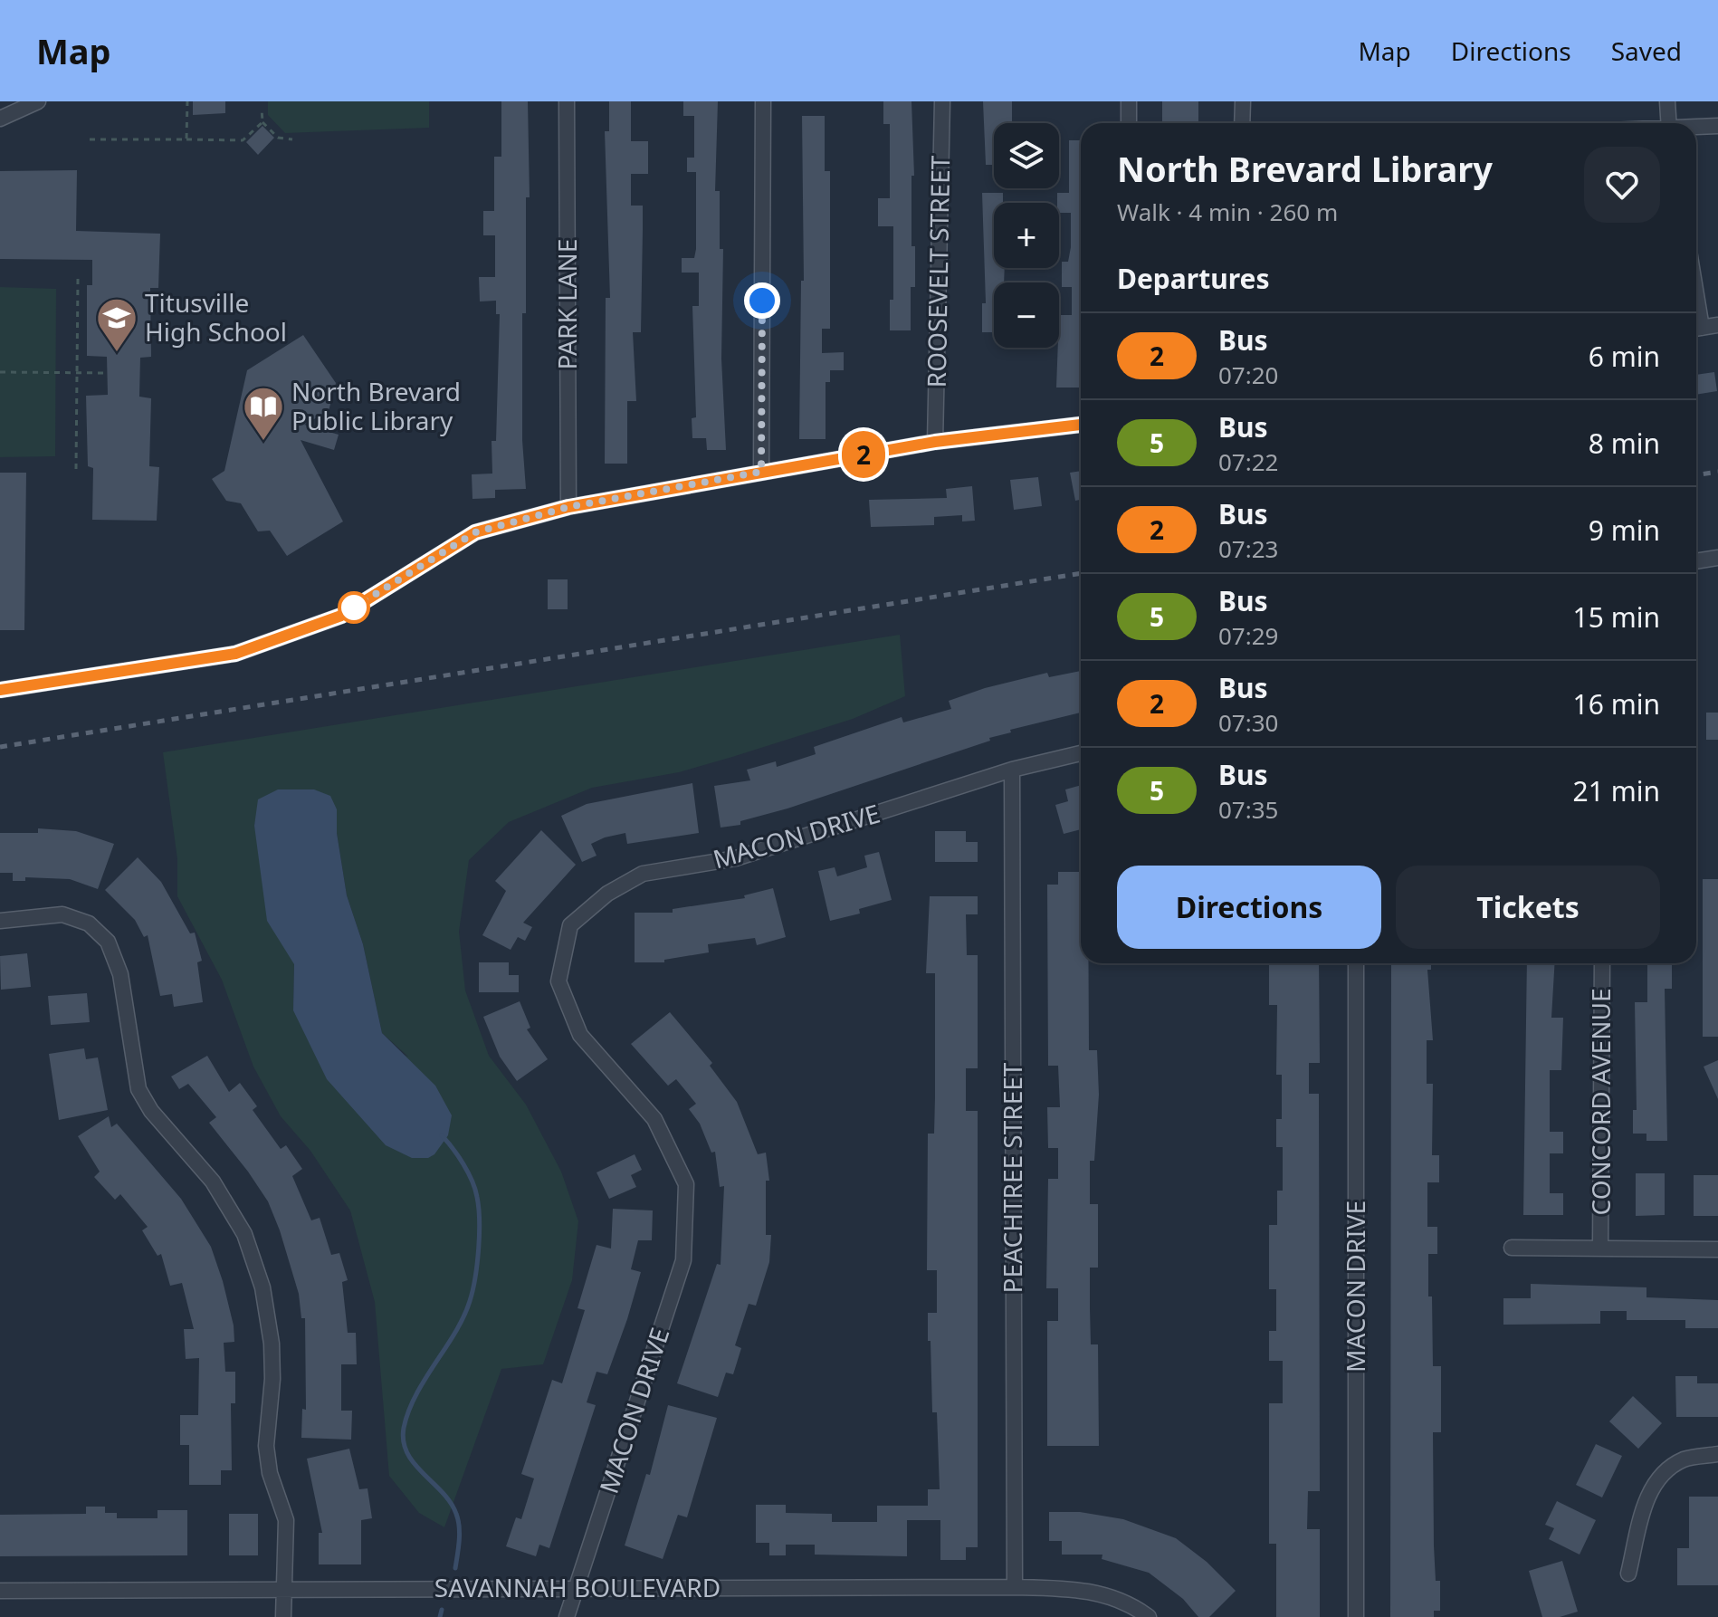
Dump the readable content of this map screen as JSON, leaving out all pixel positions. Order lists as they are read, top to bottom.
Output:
{
  "streets": {
    "street": [
      "ROOSEVELT STREET",
      "PARK LANE",
      "MACON DRIVE",
      "CONCORD AVENUE",
      "PEACHTREE STREET",
      "SAVANNAH BOULEVARD"
    ]
  },
  "crossings": [
    ["MACON DRIVE", "PEACHTREE STREET"],
    ["MACON DRIVE", "SAVANNAH BOULEVARD"],
    ["PEACHTREE STREET", "SAVANNAH BOULEVARD"]
  ],
  "places": {
    "school or university": ["Titusville High School"],
    "library": ["North Brevard Public Library"]
  },
  "lines": ["bus line 2"],
  "page": {
    "header": "Map",
    "nav": ["Map", "Directions", "Saved"],
    "on_map": "2",
    "map_buttons": ["+", "−"],
    "heading": [
      ["North Brevard Library", "Walk · 4 min · 260 m"],
      "Departures"
    ],
    "list": [
      {
        "mark": "2",
        "name": "Bus",
        "note": "07:20",
        "value": "6 min"
      },
      {
        "mark": "5",
        "name": "Bus",
        "note": "07:22",
        "value": "8 min"
      },
      {
        "mark": "2",
        "name": "Bus",
        "note": "07:23",
        "value": "9 min"
      },
      {
        "mark": "5",
        "name": "Bus",
        "note": "07:29",
        "value": "15 min"
      },
      {
        "mark": "2",
        "name": "Bus",
        "note": "07:30",
        "value": "16 min"
      },
      {
        "mark": "5",
        "name": "Bus",
        "note": "07:35",
        "value": "21 min"
      }
    ],
    "buttons": ["Directions", "Tickets"]
  }
}
